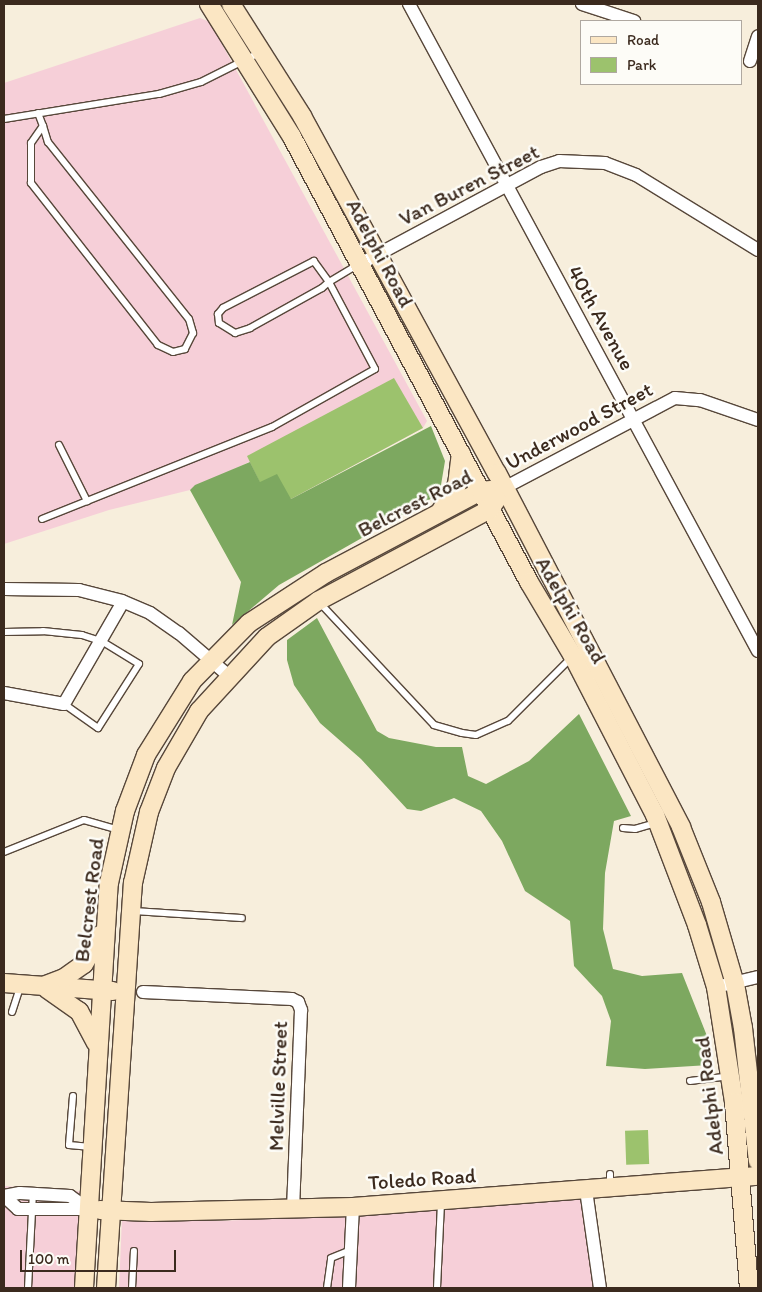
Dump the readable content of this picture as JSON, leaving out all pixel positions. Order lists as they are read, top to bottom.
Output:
{
  "streets": {
    "main road": ["Adelphi Road", "Belcrest Road", "Toledo Road"],
    "street": [
      "Van Buren Street",
      "40th Avenue",
      "Underwood Street",
      "Melville Street"
    ]
  },
  "crossings": [
    ["Van Buren Street", "Adelphi Road"],
    ["Van Buren Street", "40th Avenue"],
    ["Adelphi Road", "Underwood Street"],
    ["Adelphi Road", "Belcrest Road"],
    ["Adelphi Road", "Toledo Road"],
    ["40th Avenue", "Underwood Street"],
    ["Underwood Street", "Belcrest Road"],
    ["Belcrest Road", "Toledo Road"],
    ["Melville Street", "Toledo Road"]
  ],
  "legend": ["Road", "Park"],
  "scale_bar": "100 m"
}
